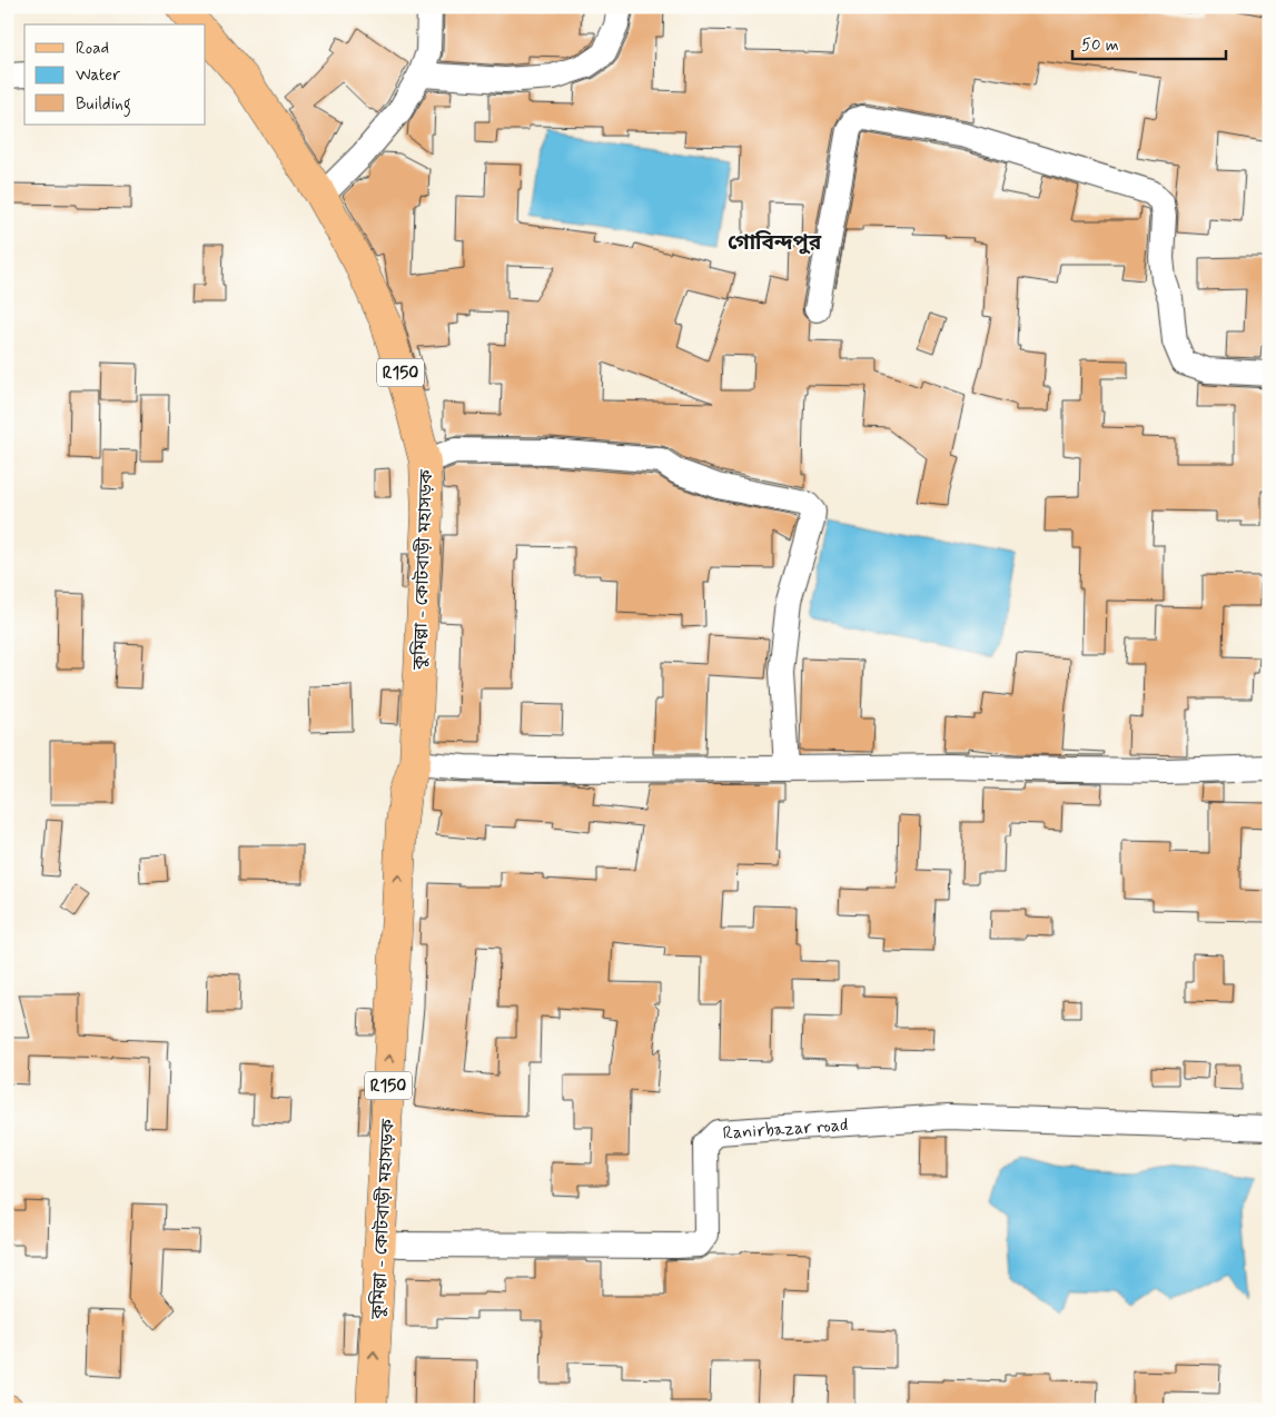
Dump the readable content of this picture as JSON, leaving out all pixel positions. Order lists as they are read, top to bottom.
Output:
{
  "streets": {
    "main road": ["R150", "কুমিল্লা - কোটবাড়ী মহাসড়ক"],
    "street": ["Ranirbazar road"]
  },
  "crossings": [
    ["কুমিল্লা - কোটবাড়ী মহাসড়ক", "Ranirbazar road"]
  ],
  "districts": ["গোবিন্দপুর"],
  "legend": ["Road", "Water", "Building"],
  "scale_bar": "50 m"
}
